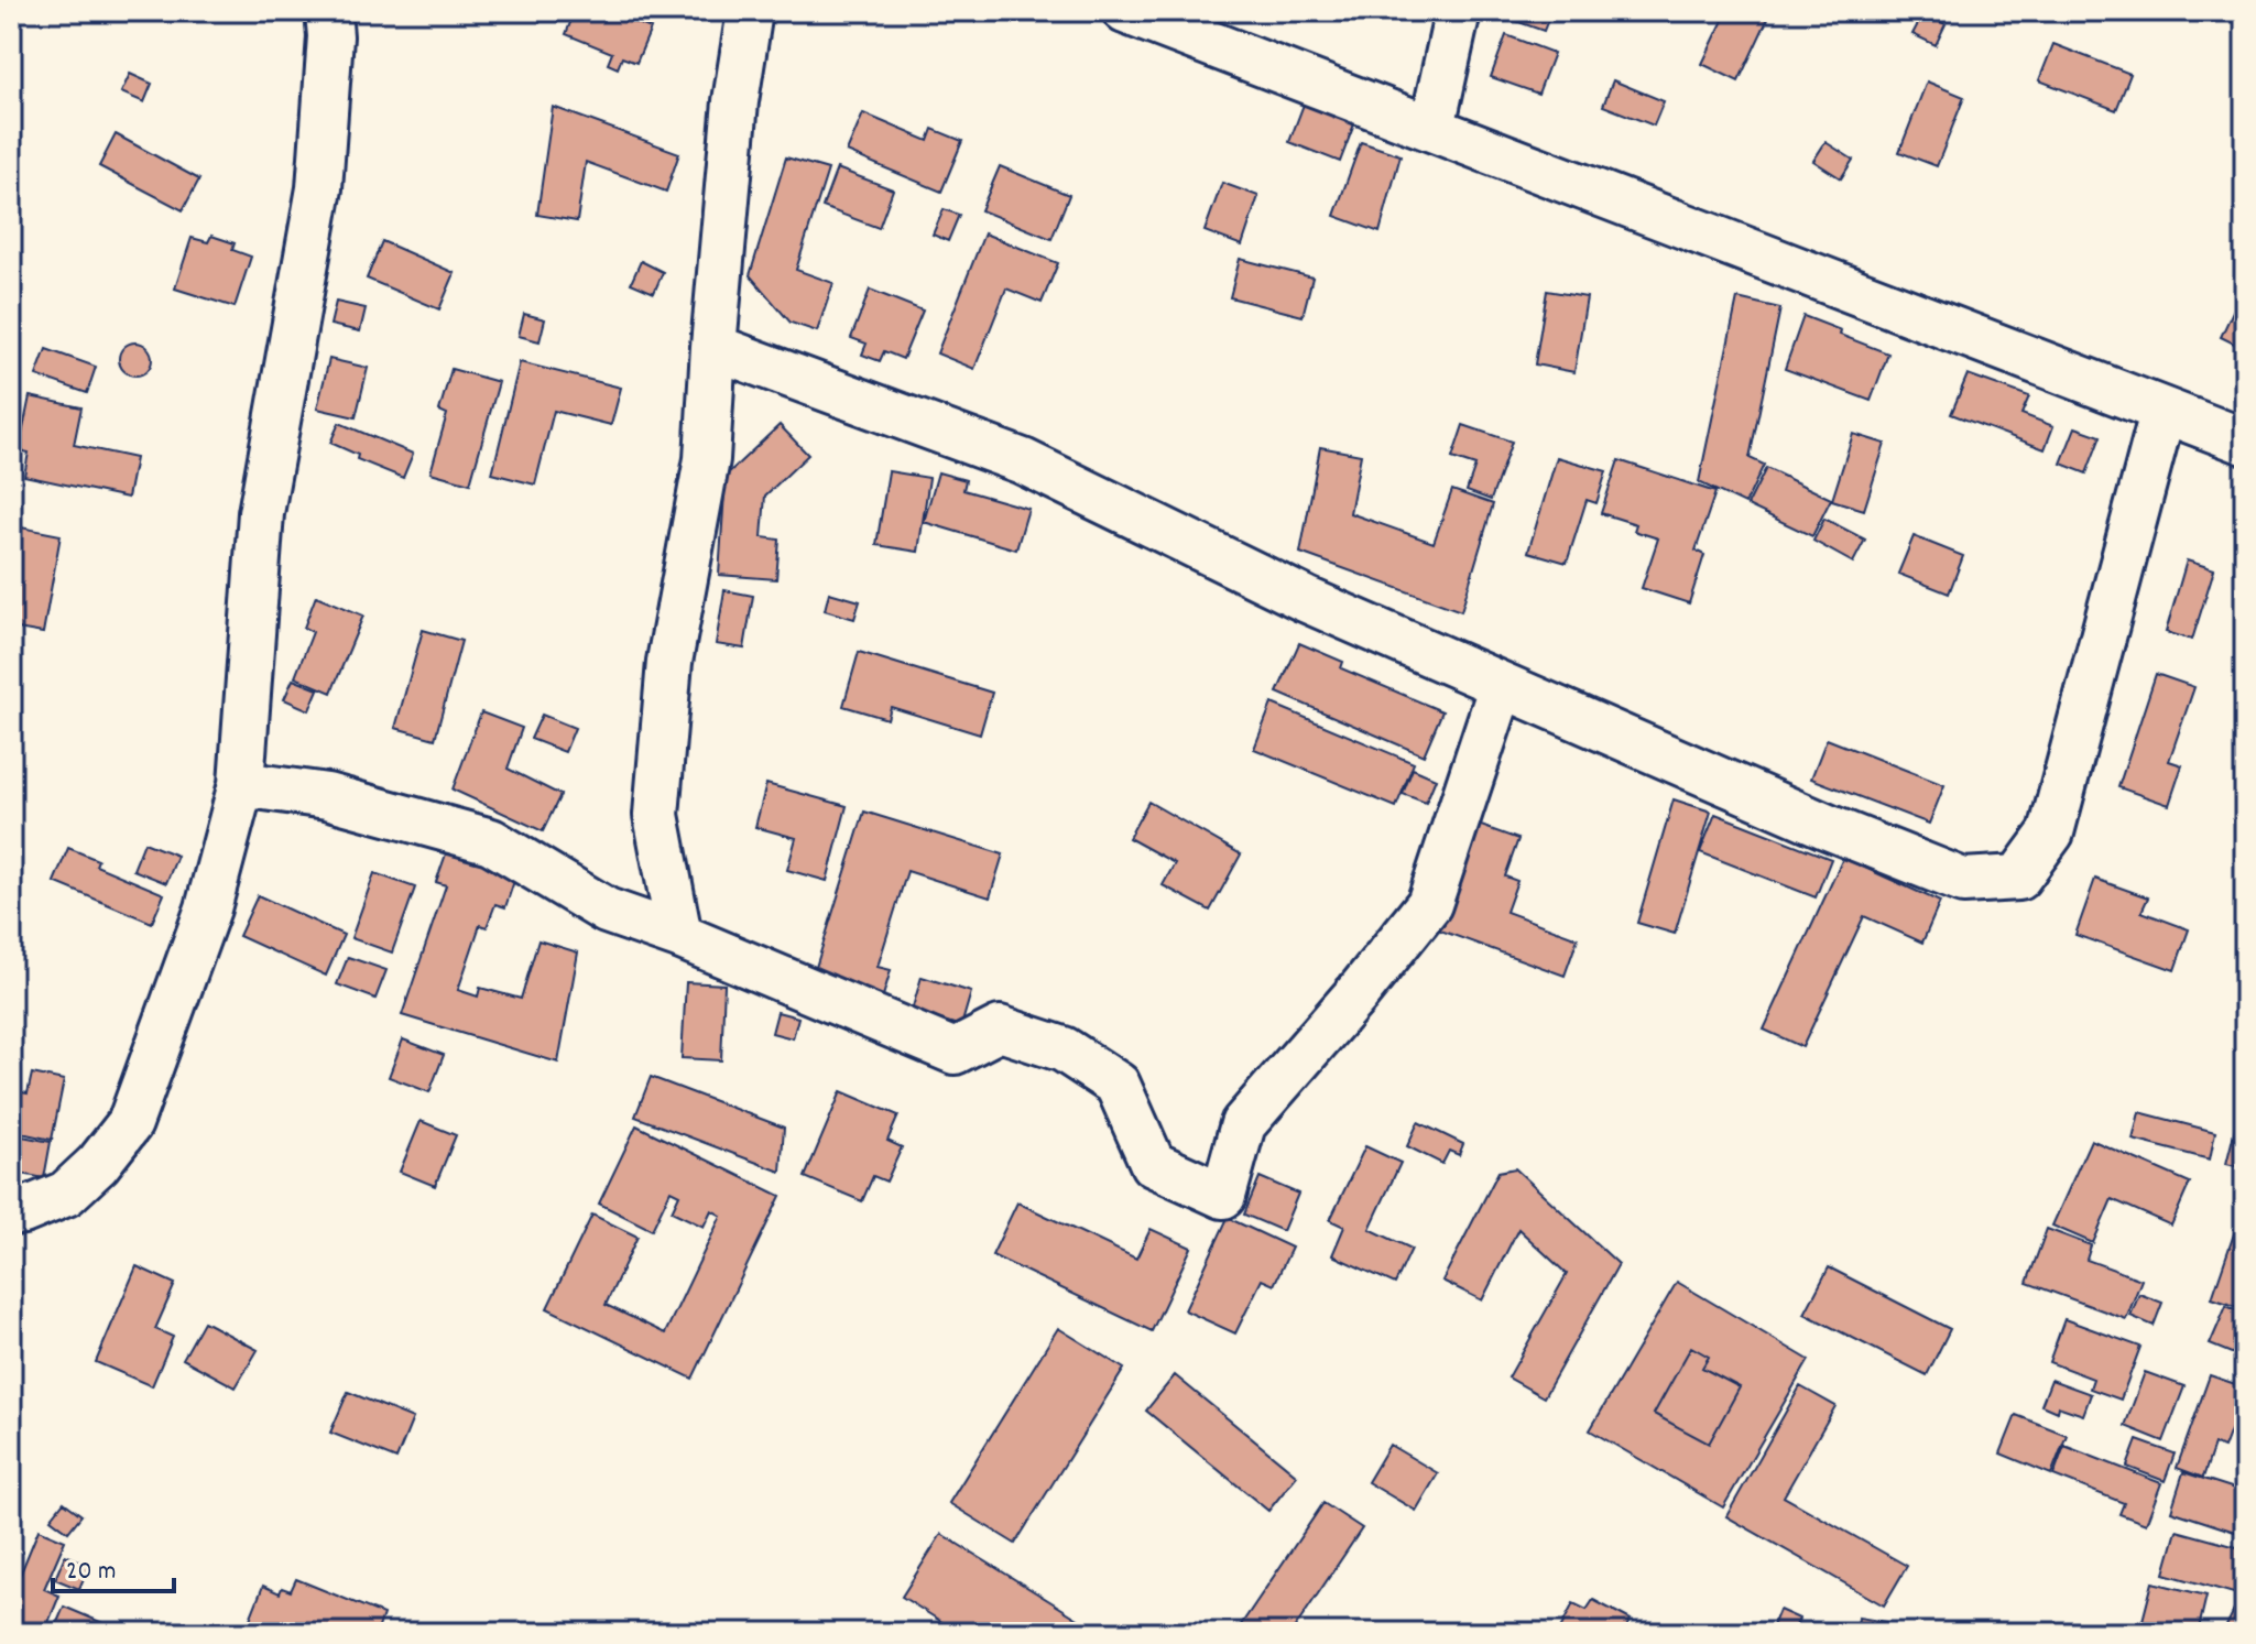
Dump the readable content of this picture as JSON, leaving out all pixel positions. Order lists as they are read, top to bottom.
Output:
{
  "scale_bar": "20 m"
}
